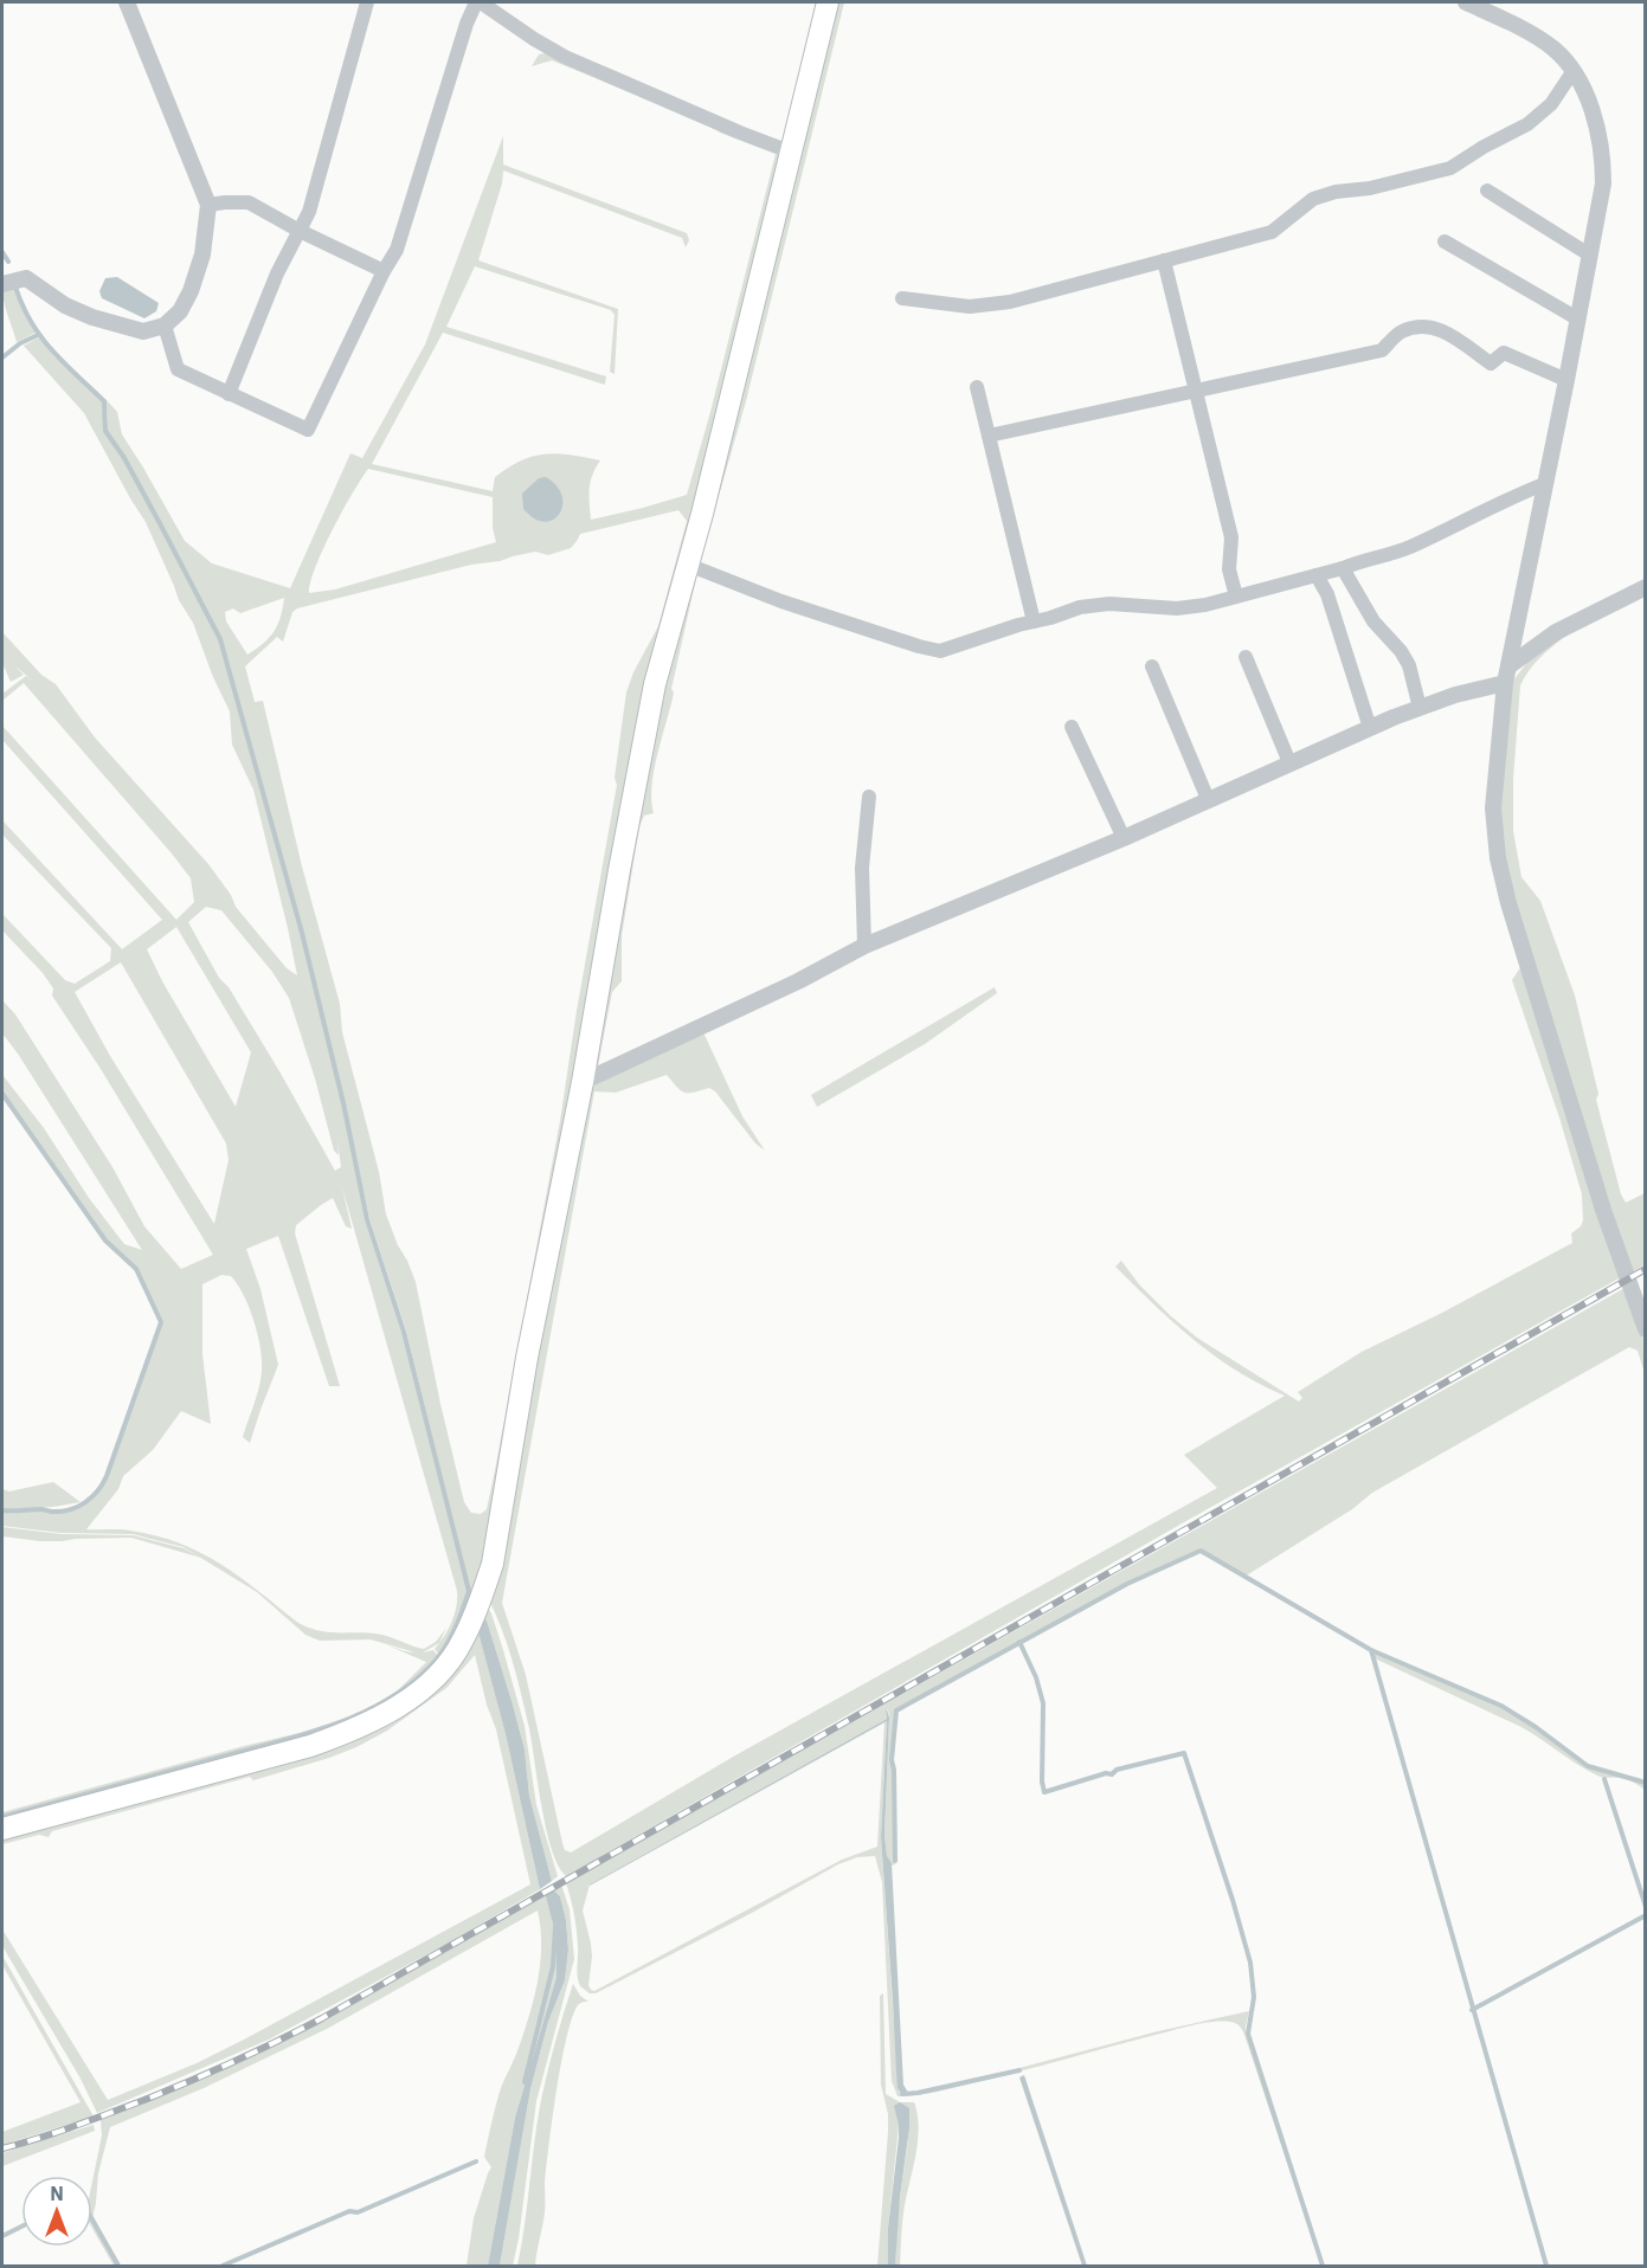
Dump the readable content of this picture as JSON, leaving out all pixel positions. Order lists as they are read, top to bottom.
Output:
{
  "north": "top"
}
